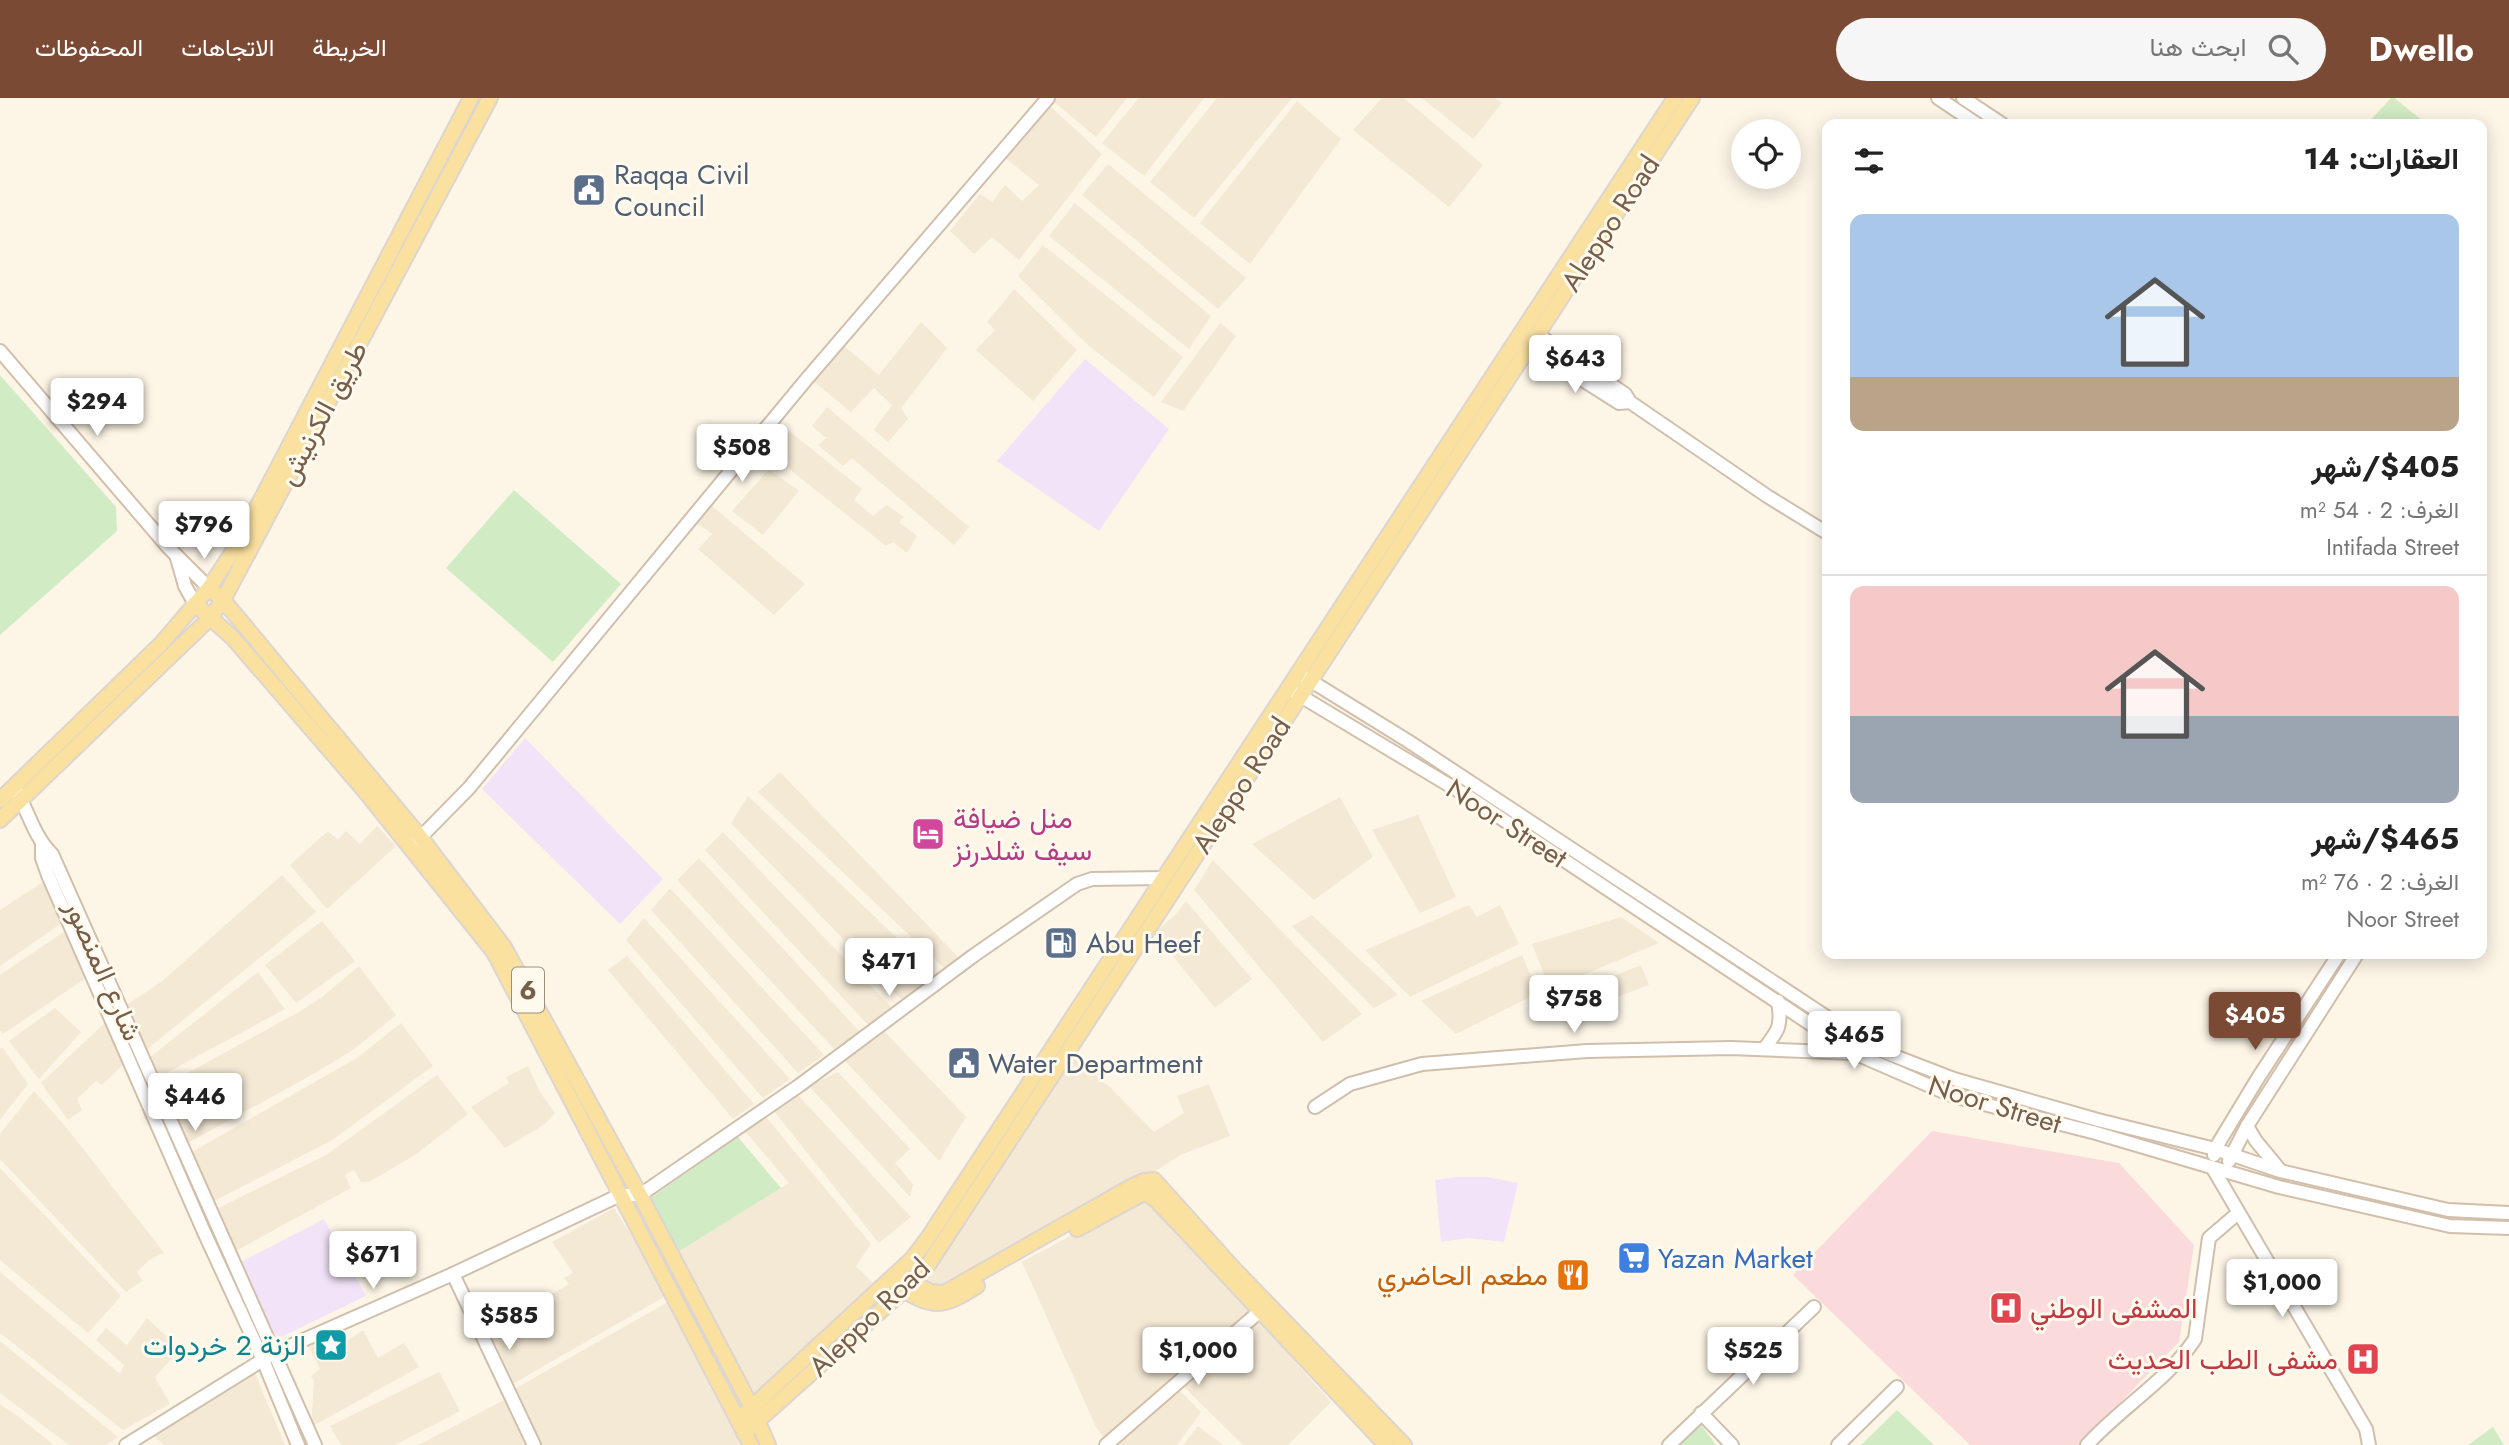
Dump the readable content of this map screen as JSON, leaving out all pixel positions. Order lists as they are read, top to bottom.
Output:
{
  "streets": {
    "main road": [
      "Aleppo Road",
      "طريق الكرنيش",
      "Noor Street",
      "شارع المنصور",
      "6"
    ]
  },
  "crossings": [
    ["Aleppo Road", "Noor Street"],
    ["Aleppo Road", "6"],
    ["طريق الكرنيش", "شارع المنصور"],
    ["طريق الكرنيش", "6"]
  ],
  "places": {
    "public building": ["Raqqa Civil Council", "Water Department"],
    "hotel": ["منل ضيافة سيف شلدرنز"],
    "fuel station": ["Abu Heef"],
    "supermarket": ["Yazan Market"],
    "restaurant": ["مطعم الحاضري"],
    "hospital": ["المشفى الوطني", "مشفى الطب الحديث"],
    "place": ["الزنة 2 خردوات"]
  },
  "page": {
    "header": "Dwello",
    "search": "ابحث هنا",
    "nav": ["الخريطة", "الاتجاهات", "المحفوظات"],
    "heading": "العقارات: 14",
    "list": [
      {
        "name": "$405/شهر",
        "note": "الغرف: 2 · 54 m² · Intifada Street"
      },
      {
        "name": "$465/شهر",
        "note": "الغرف: 2 · 76 m² · Noor Street"
      }
    ],
    "price": [
      "$643",
      "$294",
      "$508",
      "$796",
      "$471",
      "$758",
      "$405",
      "$465",
      "$446",
      "$671",
      "$1,000",
      "$585",
      "$1,000",
      "$525"
    ]
  }
}
